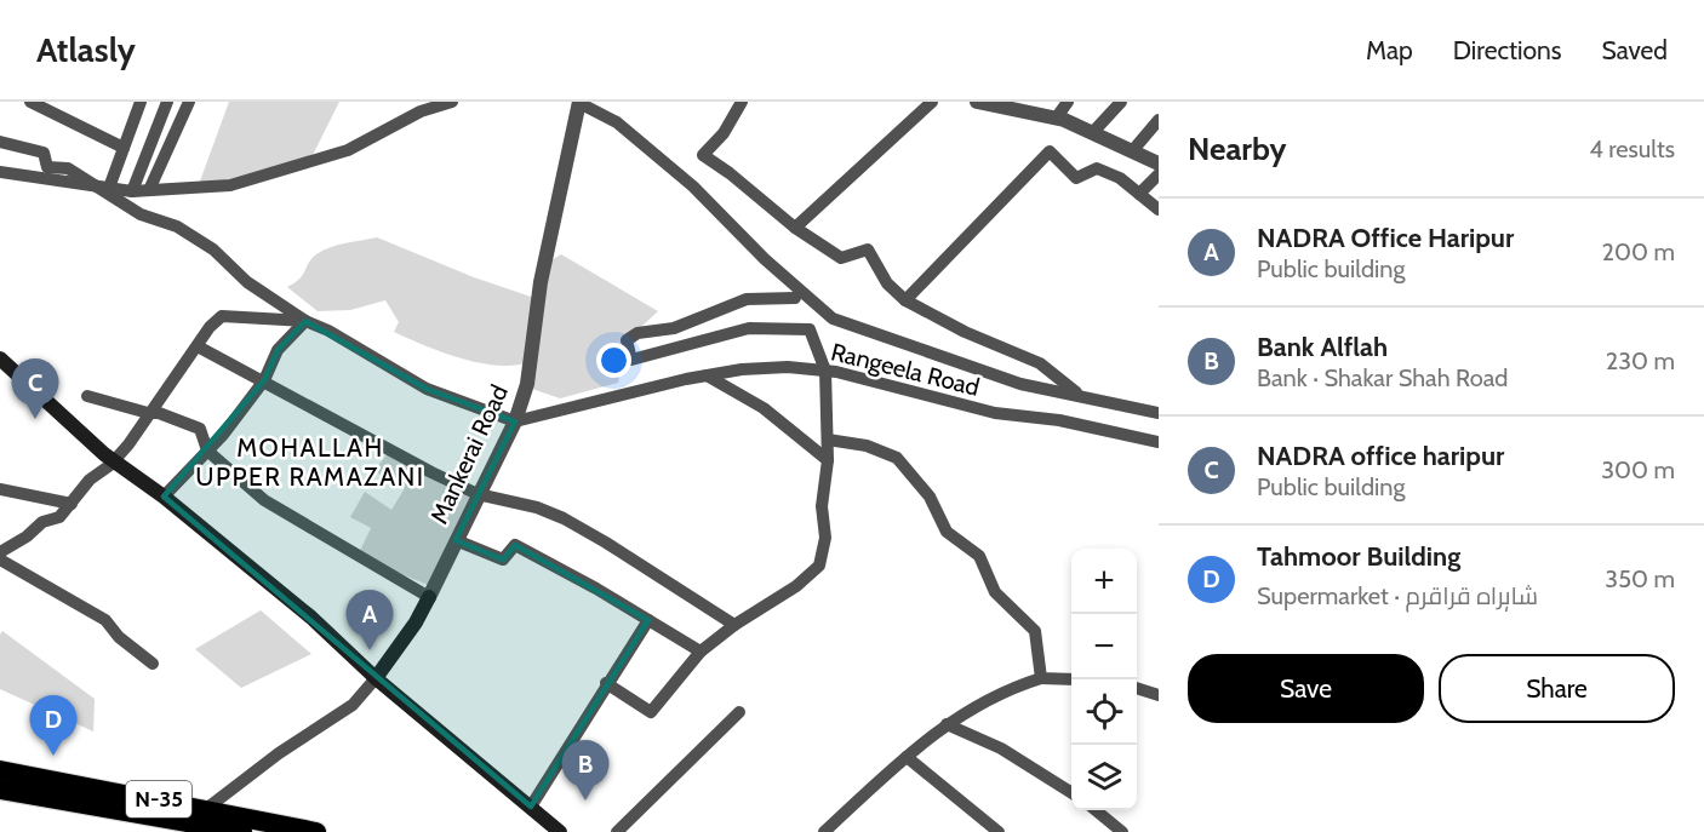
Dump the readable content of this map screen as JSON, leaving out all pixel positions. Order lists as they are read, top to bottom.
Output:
{
  "streets": {
    "highway": ["N-35"],
    "main road": ["Mankerai Road"],
    "street": ["Rangeela Road"]
  },
  "crossings": [
    ["Rangeela Road", "Mankerai Road"]
  ],
  "districts": ["MOHALLAH UPPER RAMAZANI"],
  "page": {
    "header": "Atlasly",
    "nav": ["Map", "Directions", "Saved"],
    "heading": ["Nearby", "4 results"],
    "list": [
      {
        "mark": "A",
        "name": "NADRA Office Haripur",
        "note": "Public building",
        "value": "200 m"
      },
      {
        "mark": "B",
        "name": "Bank Alflah",
        "note": "Bank · Shakar Shah Road",
        "value": "230 m"
      },
      {
        "mark": "C",
        "name": "NADRA office haripur",
        "note": "Public building",
        "value": "300 m"
      },
      {
        "mark": "D",
        "name": "Tahmoor Building",
        "note": "Supermarket · شاہراہ قراقرم",
        "value": "350 m"
      }
    ],
    "pins": [
      "C",
      "A",
      "D",
      "B"
    ],
    "map_buttons": ["+", "−"],
    "buttons": ["Save", "Share"]
  }
}
